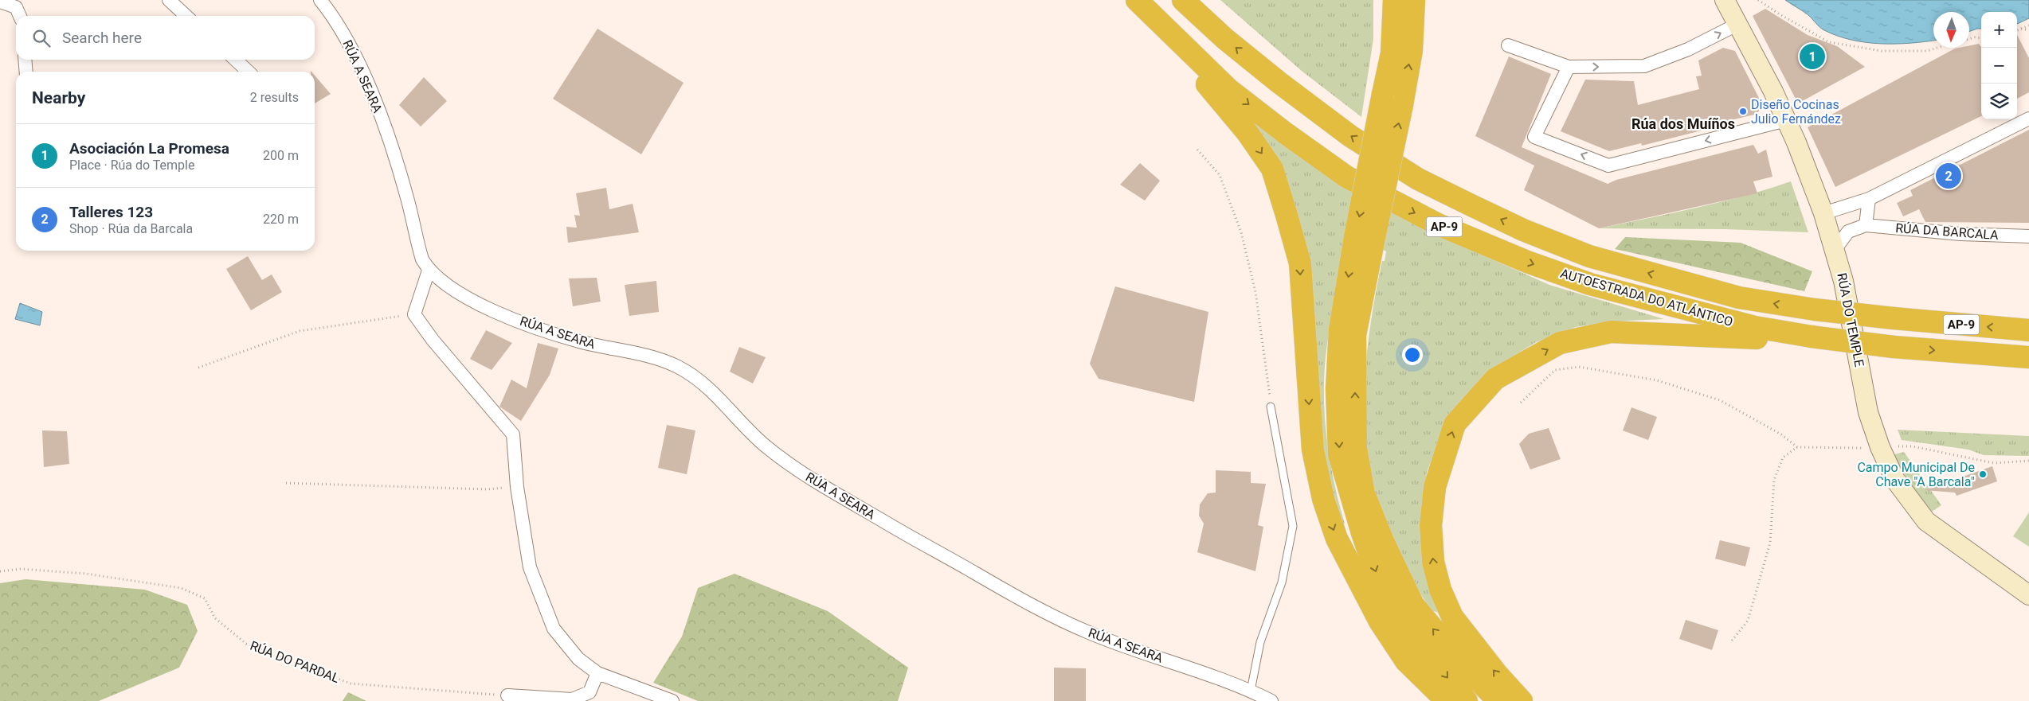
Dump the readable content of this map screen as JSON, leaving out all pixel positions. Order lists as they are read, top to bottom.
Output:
{
  "streets": {
    "highway": ["AP-9", "AUTOESTRADA DO ATLÁNTICO"],
    "main road": ["RÚA DO TEMPLE"],
    "street": ["RÚA A SEARA", "RÚA DA BARCALA"],
    "path": ["RÚA DO PARDAL"]
  },
  "crossings": [
    ["AP-9", "AUTOESTRADA DO ATLÁNTICO"],
    ["RÚA DA BARCALA", "RÚA DO TEMPLE"]
  ],
  "districts": ["Rúa dos Muíños"],
  "places": ["Diseño Cocinas Julio Fernández", "Campo Municipal De Chave \"A Barcala\""],
  "north": "bottom",
  "page": {
    "map_buttons": ["+", "−"],
    "search": "Search here",
    "pins": ["1", "2"],
    "heading": ["Nearby", "2 results"],
    "list": [
      {
        "mark": "1",
        "name": "Asociación La Promesa",
        "note": "Place · Rúa do Temple",
        "value": "200 m"
      },
      {
        "mark": "2",
        "name": "Talleres 123",
        "note": "Shop · Rúa da Barcala",
        "value": "220 m"
      }
    ]
  }
}
